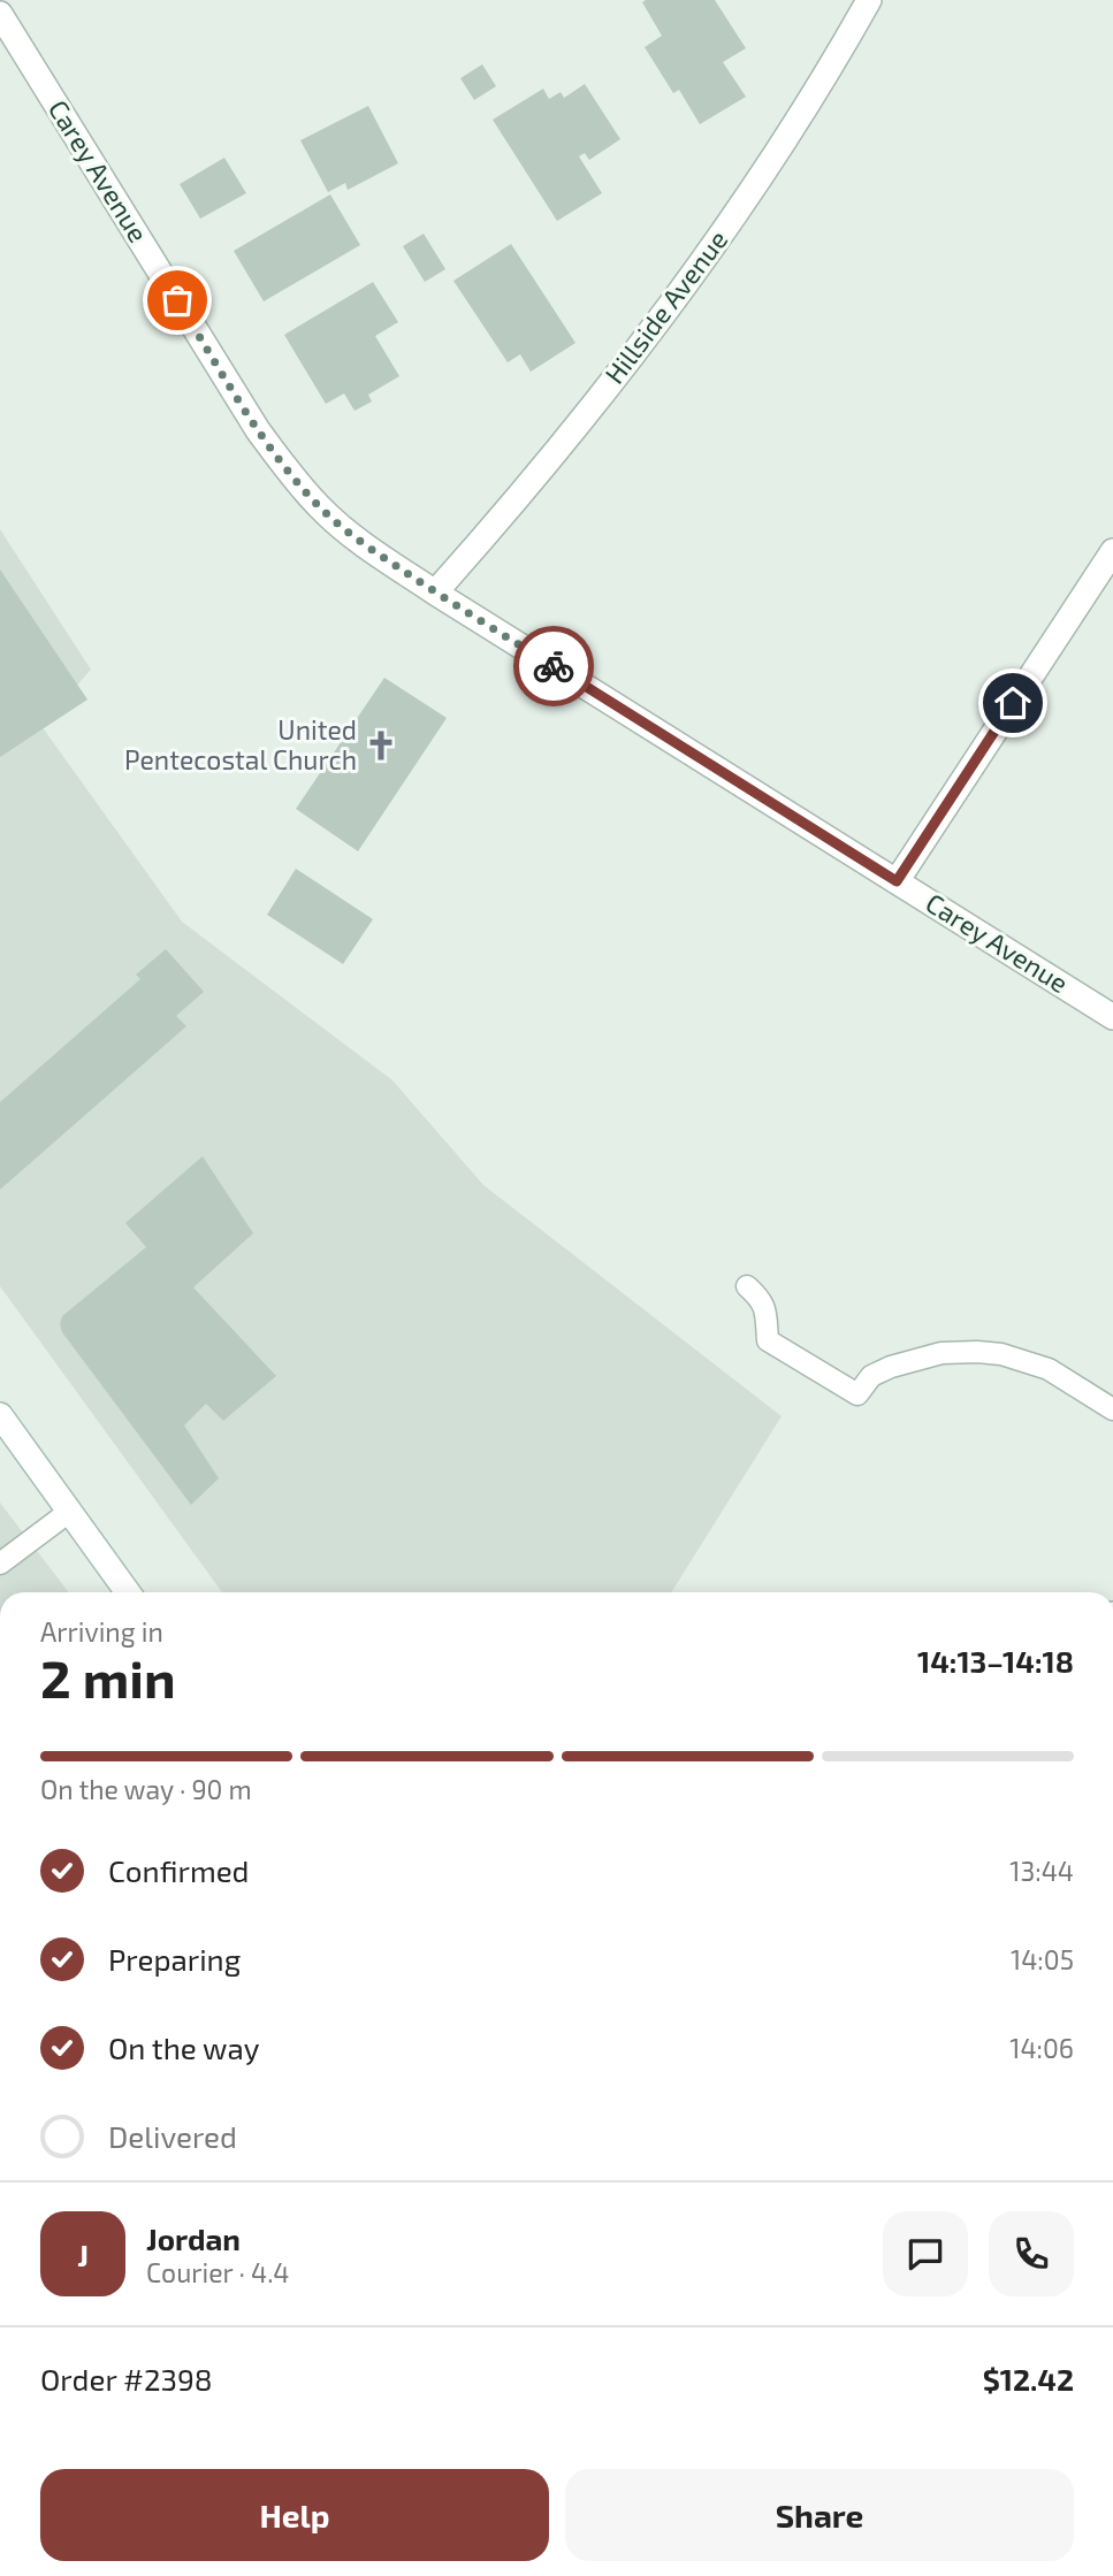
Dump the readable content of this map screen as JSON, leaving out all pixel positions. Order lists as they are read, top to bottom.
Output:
{
  "streets": {
    "street": ["Carey Avenue", "Hillside Avenue"]
  },
  "crossings": [
    ["Carey Avenue", "Hillside Avenue"]
  ],
  "places": {
    "church": ["United Pentecostal Church"]
  },
  "page": {
    "heading": ["2 min", "Arriving in", "14:13–14:18"],
    "panel": [
      "Jordan",
      "Courier · 4.4",
      "Order #2398",
      "$12.42"
    ],
    "bar": "On the way · 90 m",
    "list": [
      ["Confirmed", "13:44"],
      ["Preparing", "14:05"],
      ["On the way", "14:06"],
      "Delivered"
    ],
    "round": "J",
    "buttons": ["Help", "Share"]
  }
}
